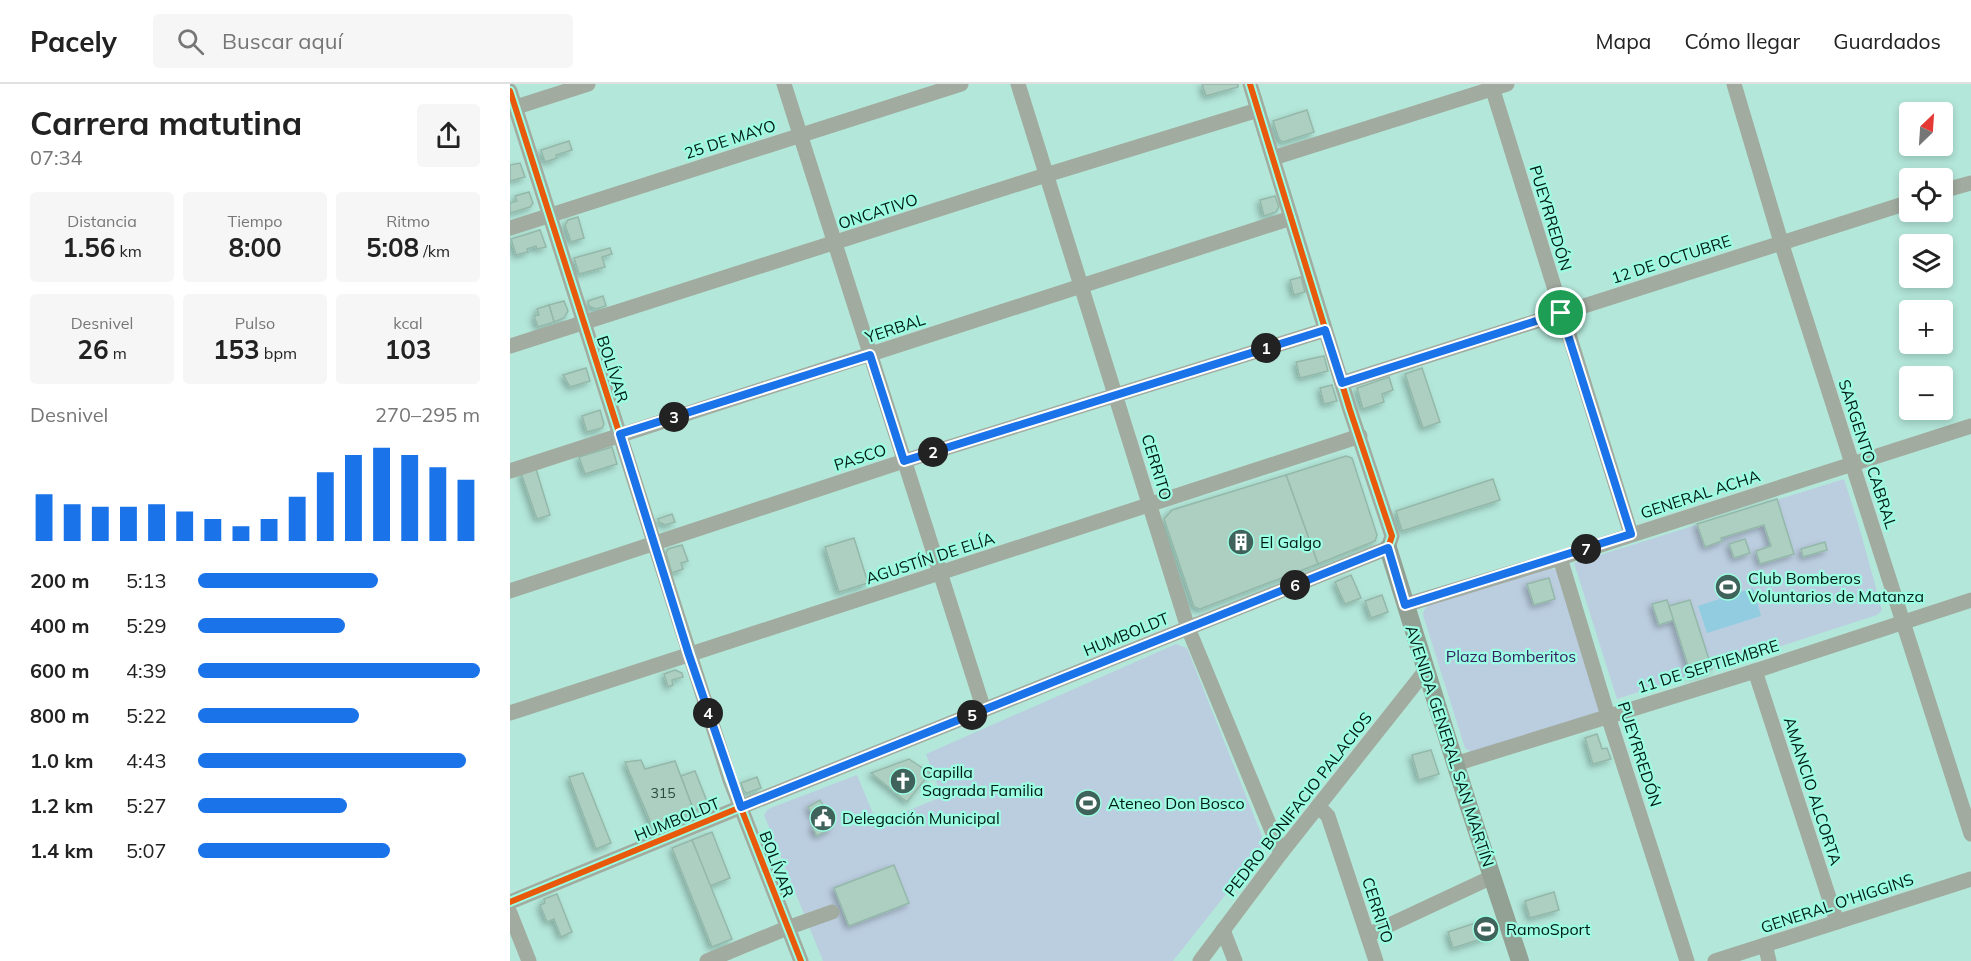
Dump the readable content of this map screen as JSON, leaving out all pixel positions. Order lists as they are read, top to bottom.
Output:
{
  "streets": {
    "main road": ["AVENIDA GENERAL SAN MARTÍN"],
    "street": [
      "25 DE MAYO",
      "ONCATIVO",
      "PUEYRREDÓN",
      "12 DE OCTUBRE",
      "YERBAL",
      "BOLÍVAR",
      "SARGENTO CABRAL",
      "PASCO",
      "CERRITO",
      "GENERAL ACHA",
      "AGUSTÍN DE ELÍA",
      "HUMBOLDT",
      "11 DE SEPTIEMBRE",
      "AMANCIO ALCORTA",
      "PEDRO BONIFACIO PALACIOS",
      "GENERAL O'HIGGINS"
    ]
  },
  "crossings": [
    ["25 DE MAYO", "BOLÍVAR"],
    ["ONCATIVO", "BOLÍVAR"],
    ["ONCATIVO", "CERRITO"],
    ["ONCATIVO", "AVENIDA GENERAL SAN MARTÍN"],
    ["PUEYRREDÓN", "12 DE OCTUBRE"],
    ["PUEYRREDÓN", "GENERAL ACHA"],
    ["PUEYRREDÓN", "11 DE SEPTIEMBRE"],
    ["12 DE OCTUBRE", "SARGENTO CABRAL"],
    ["12 DE OCTUBRE", "AVENIDA GENERAL SAN MARTÍN"],
    ["YERBAL", "BOLÍVAR"],
    ["YERBAL", "CERRITO"],
    ["YERBAL", "AVENIDA GENERAL SAN MARTÍN"],
    ["BOLÍVAR", "PASCO"],
    ["BOLÍVAR", "AGUSTÍN DE ELÍA"],
    ["BOLÍVAR", "HUMBOLDT"],
    ["SARGENTO CABRAL", "GENERAL ACHA"],
    ["SARGENTO CABRAL", "11 DE SEPTIEMBRE"],
    ["PASCO", "CERRITO"],
    ["PASCO", "AVENIDA GENERAL SAN MARTÍN"],
    ["CERRITO", "AGUSTÍN DE ELÍA"],
    ["CERRITO", "HUMBOLDT"],
    ["CERRITO", "PEDRO BONIFACIO PALACIOS"],
    ["GENERAL ACHA", "AVENIDA GENERAL SAN MARTÍN"],
    ["AGUSTÍN DE ELÍA", "AVENIDA GENERAL SAN MARTÍN"],
    ["HUMBOLDT", "AVENIDA GENERAL SAN MARTÍN"],
    ["11 DE SEPTIEMBRE", "AVENIDA GENERAL SAN MARTÍN"],
    ["11 DE SEPTIEMBRE", "AMANCIO ALCORTA"],
    ["AVENIDA GENERAL SAN MARTÍN", "PEDRO BONIFACIO PALACIOS"],
    ["AMANCIO ALCORTA", "GENERAL O'HIGGINS"]
  ],
  "parks": ["Plaza Bomberitos"],
  "places": {
    "building": ["El Galgo"],
    "sports": ["Club Bomberos Voluntarios de Matanza", "Ateneo Don Bosco", "RamoSport"],
    "church": ["Capilla Sagrada Familia"],
    "public building": ["Delegación Municipal"]
  },
  "house_numbers": ["315"],
  "north": "top right",
  "page": {
    "header": "Pacely",
    "search": "Buscar aquí",
    "nav": ["Mapa", "Cómo llegar", "Guardados"],
    "heading": ["Carrera matutina", "07:34"],
    "map_buttons": ["+", "−"],
    "stats": [
      ["Distancia", "1.56 km"],
      ["Tiempo", "8:00"],
      ["Ritmo", "5:08 /km"],
      ["Desnivel", "26 m"],
      ["Pulso", "153 bpm"],
      ["kcal", "103"]
    ],
    "pins": [
      "1",
      "3",
      "2",
      "7",
      "6",
      "4",
      "5"
    ],
    "chart": ["Desnivel", "270–295 m"],
    "list": [
      {
        "name": "200 m",
        "note": "5:13"
      },
      {
        "name": "400 m",
        "note": "5:29"
      },
      {
        "name": "600 m",
        "note": "4:39"
      },
      {
        "name": "800 m",
        "note": "5:22"
      },
      {
        "name": "1.0 km",
        "note": "4:43"
      },
      {
        "name": "1.2 km",
        "note": "5:27"
      },
      {
        "name": "1.4 km",
        "note": "5:07"
      }
    ]
  }
}
